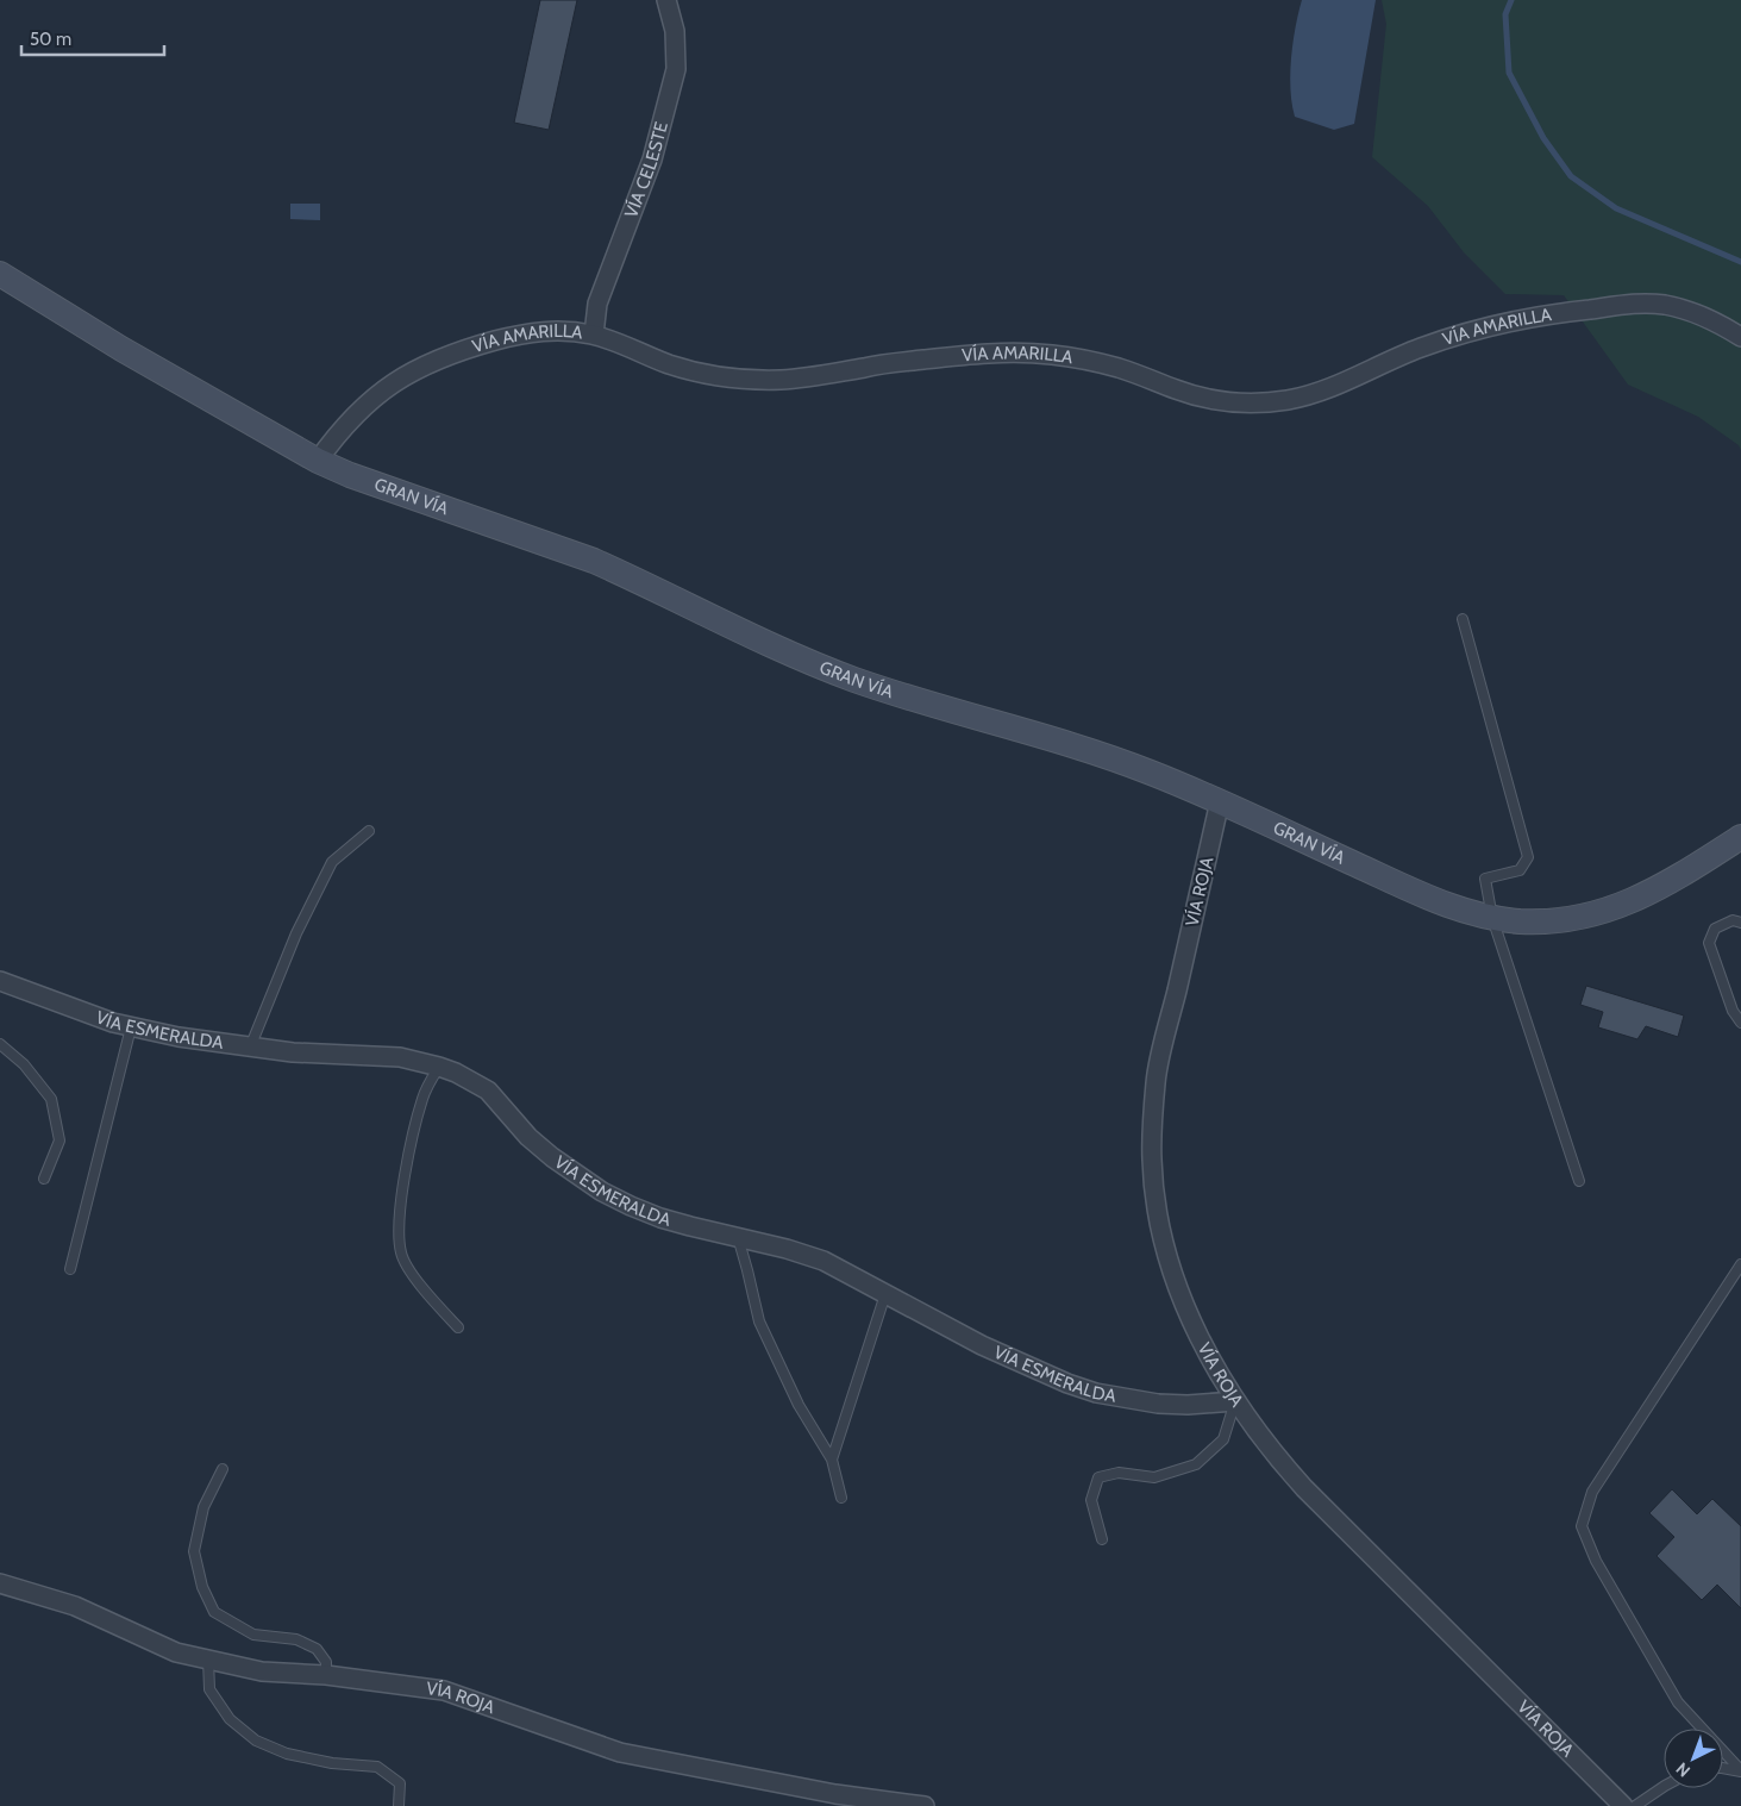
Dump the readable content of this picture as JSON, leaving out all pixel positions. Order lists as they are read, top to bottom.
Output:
{
  "streets": {
    "main road": ["GRAN VÍA"],
    "street": [
      "VÍA CELESTE",
      "VÍA AMARILLA",
      "VÍA ROJA",
      "VÍA ESMERALDA"
    ]
  },
  "crossings": [
    ["VÍA CELESTE", "VÍA AMARILLA"],
    ["VÍA AMARILLA", "GRAN VÍA"],
    ["GRAN VÍA", "VÍA ROJA"],
    ["VÍA ROJA", "VÍA ESMERALDA"]
  ],
  "scale_bar": "50 m",
  "north": "bottom left"
}
